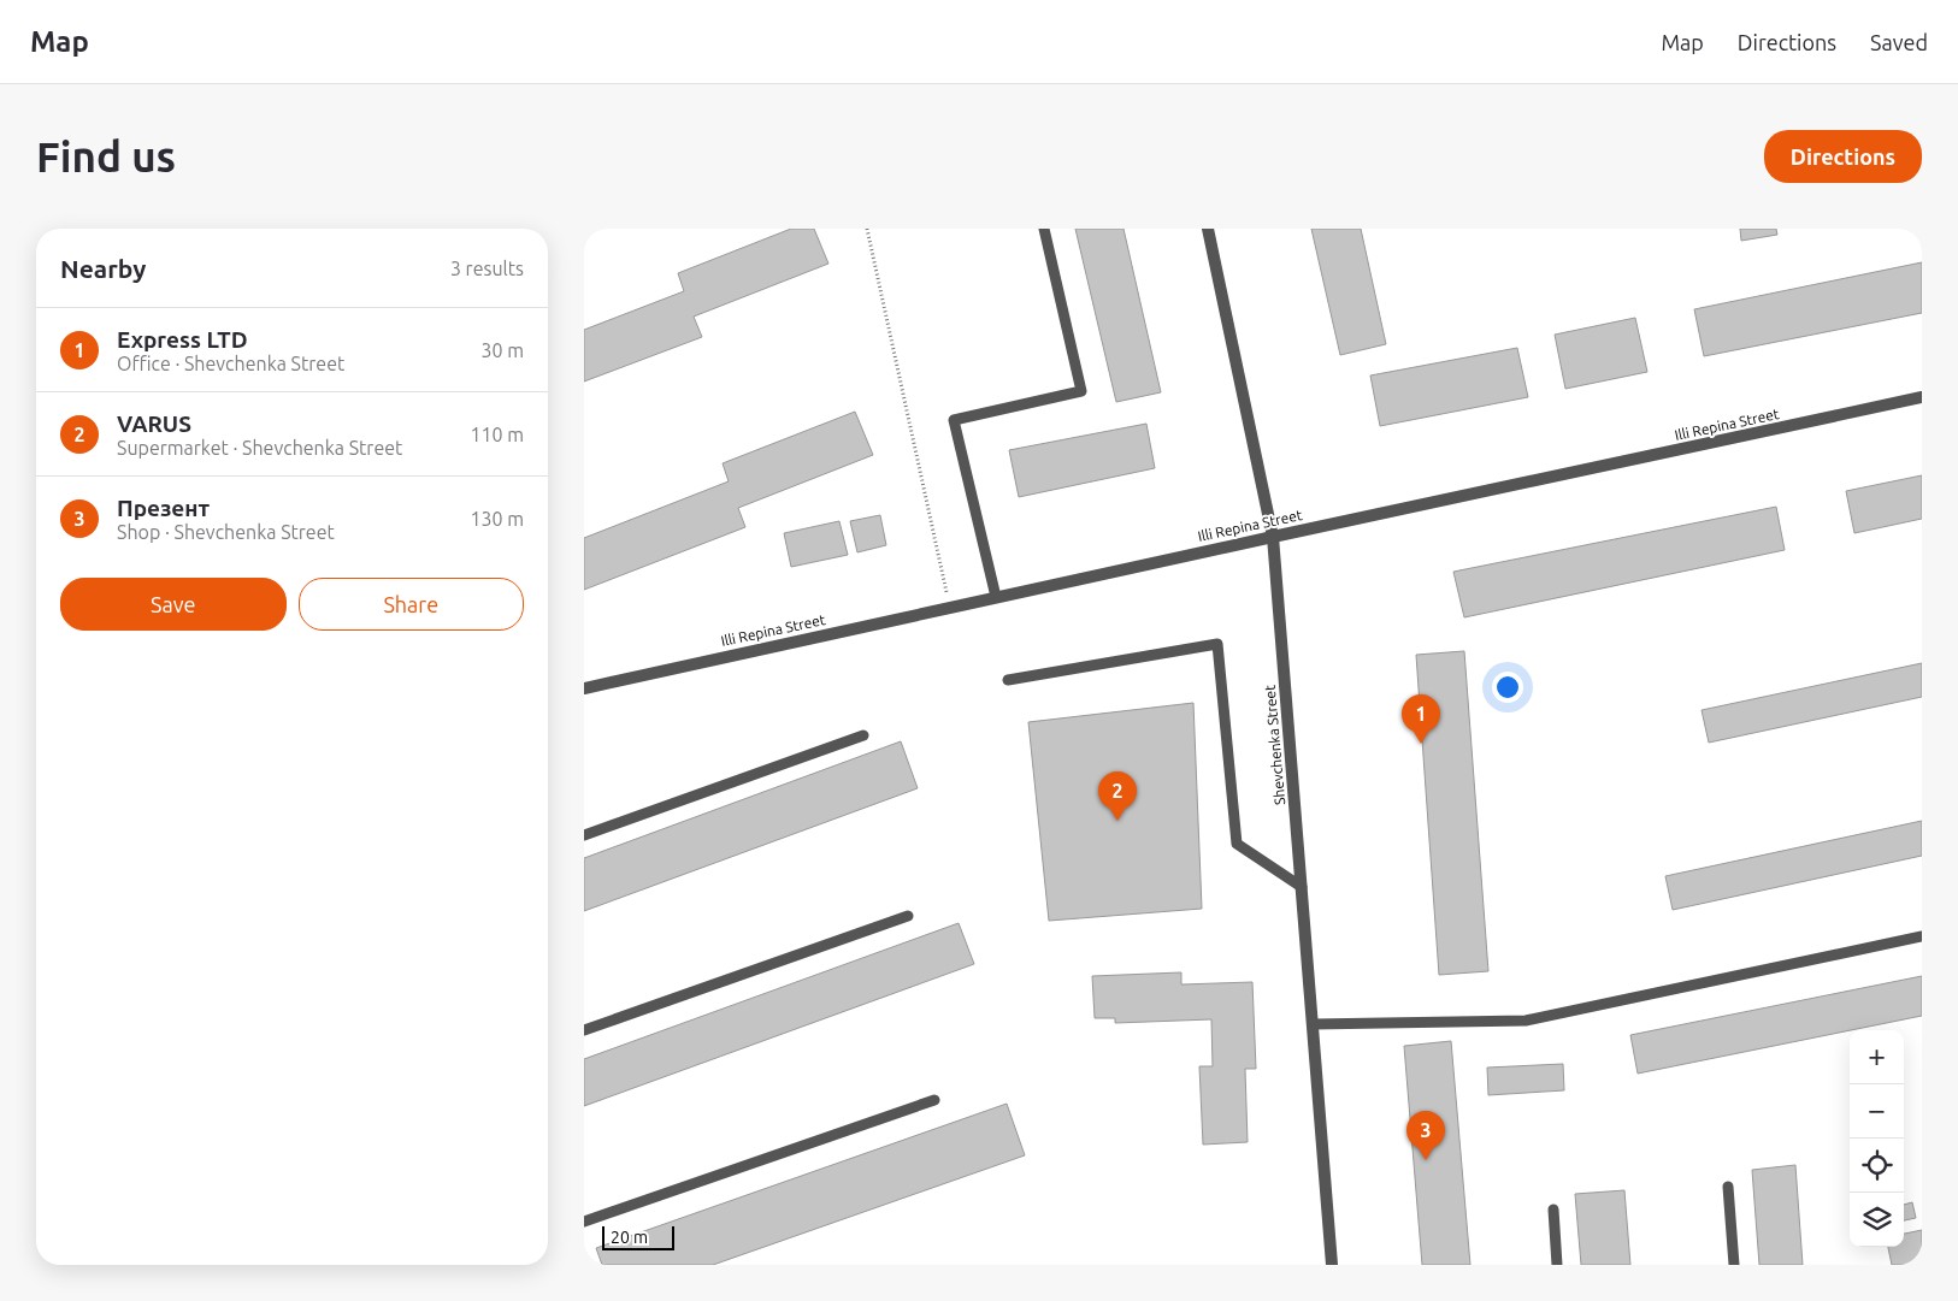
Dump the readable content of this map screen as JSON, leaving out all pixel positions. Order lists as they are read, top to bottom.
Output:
{
  "streets": {
    "street": ["Illi Repina Street", "Shevchenka Street"]
  },
  "crossings": [
    ["Illi Repina Street", "Shevchenka Street"]
  ],
  "scale_bar": "20 m",
  "page": {
    "header": "Map",
    "nav": ["Map", "Directions", "Saved"],
    "buttons": [
      "Directions",
      ["Save", "Share"]
    ],
    "title": "Find us",
    "heading": ["Nearby", "3 results"],
    "list": [
      {
        "mark": "1",
        "name": "Express LTD",
        "note": "Office · Shevchenka Street",
        "value": "30 m"
      },
      {
        "mark": "2",
        "name": "VARUS",
        "note": "Supermarket · Shevchenka Street",
        "value": "110 m"
      },
      {
        "mark": "3",
        "name": "Презент",
        "note": "Shop · Shevchenka Street",
        "value": "130 m"
      }
    ],
    "pins": ["1", "2", "3"],
    "map_buttons": ["+", "−"],
    "scale": "20 m"
  }
}
